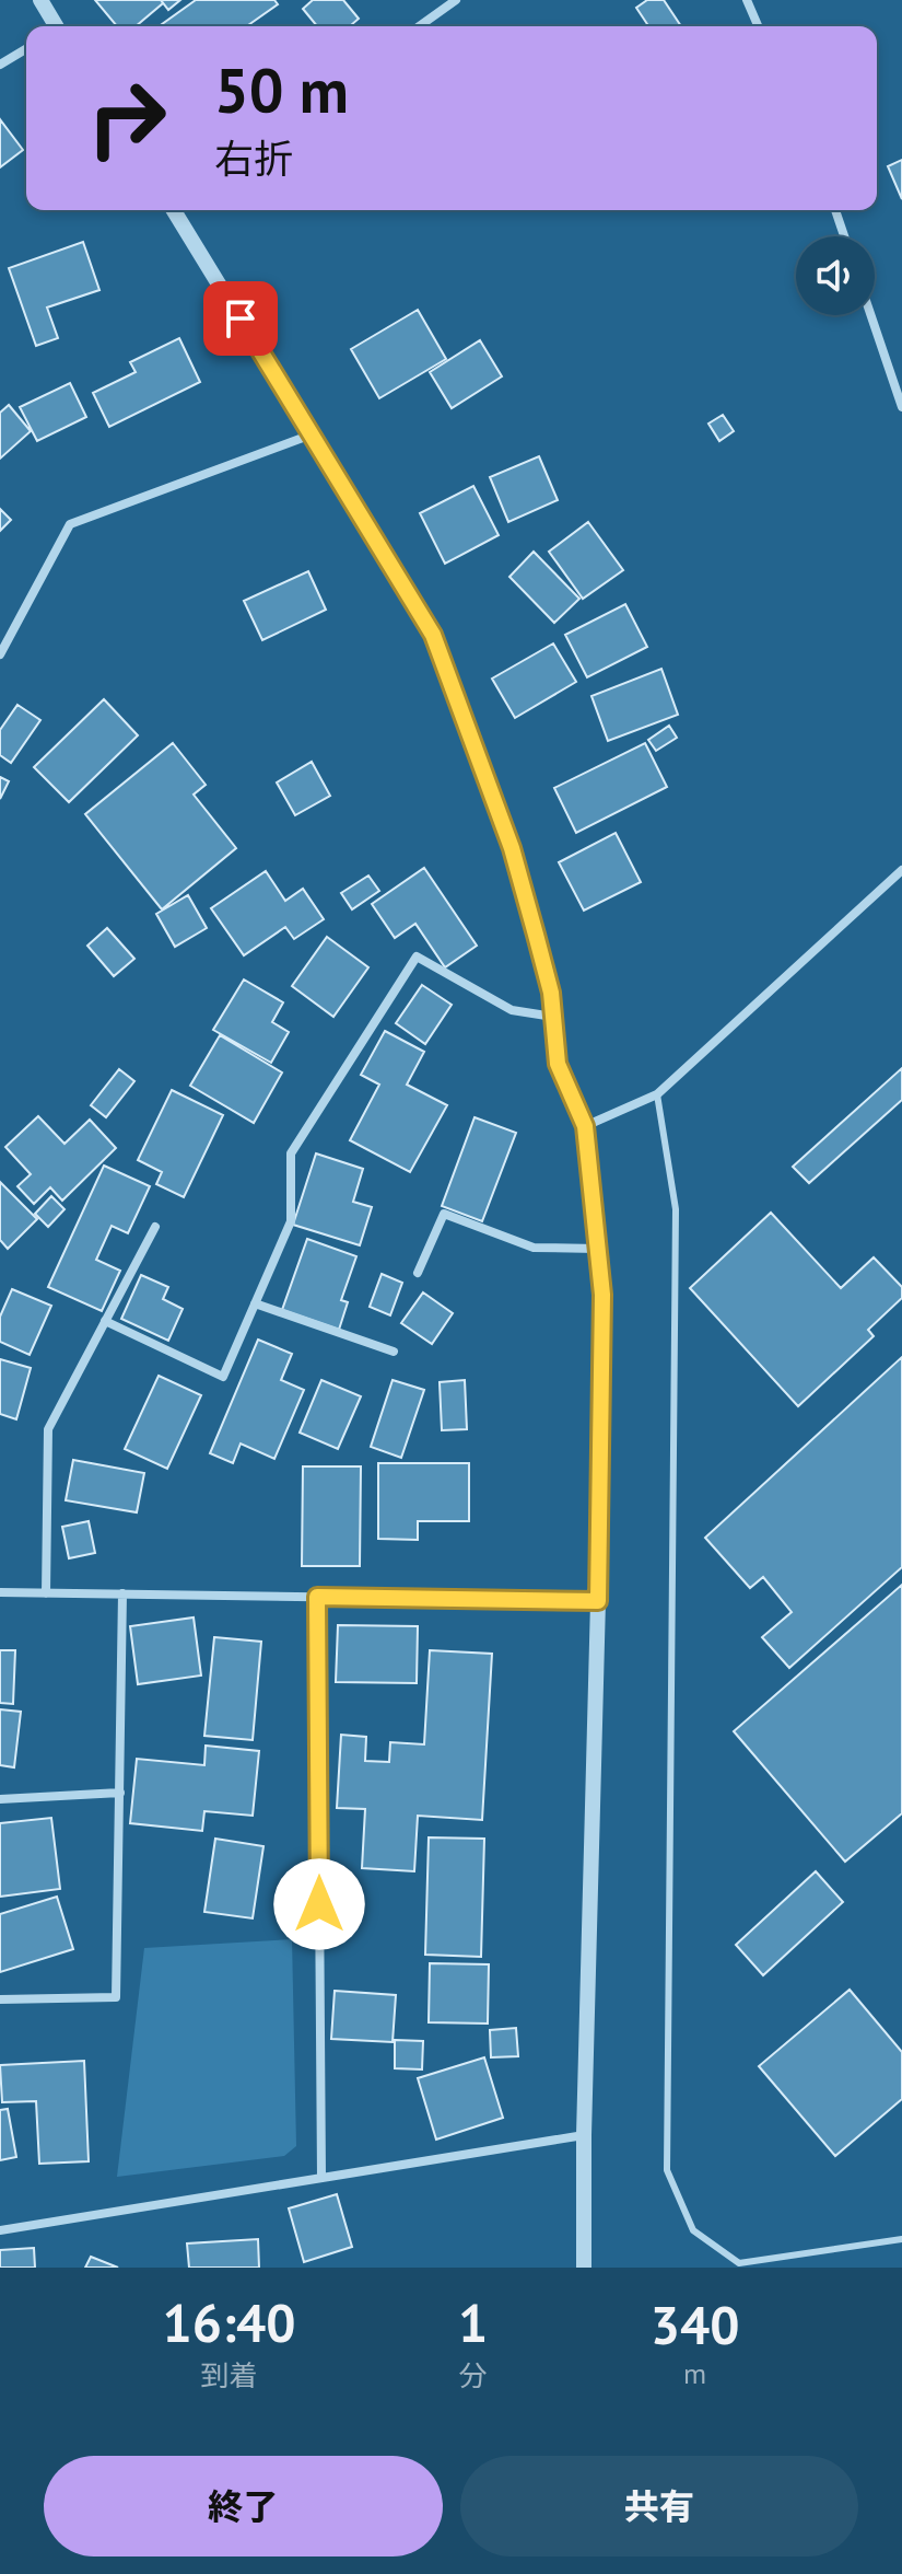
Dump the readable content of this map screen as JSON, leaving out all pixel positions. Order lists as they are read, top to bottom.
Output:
{
  "page": {
    "turn": ["50 m", "右折"],
    "eta": [
      "16:40",
      "到着",
      "1",
      "分",
      "340",
      "m"
    ],
    "buttons": ["終了", "共有"]
  }
}
